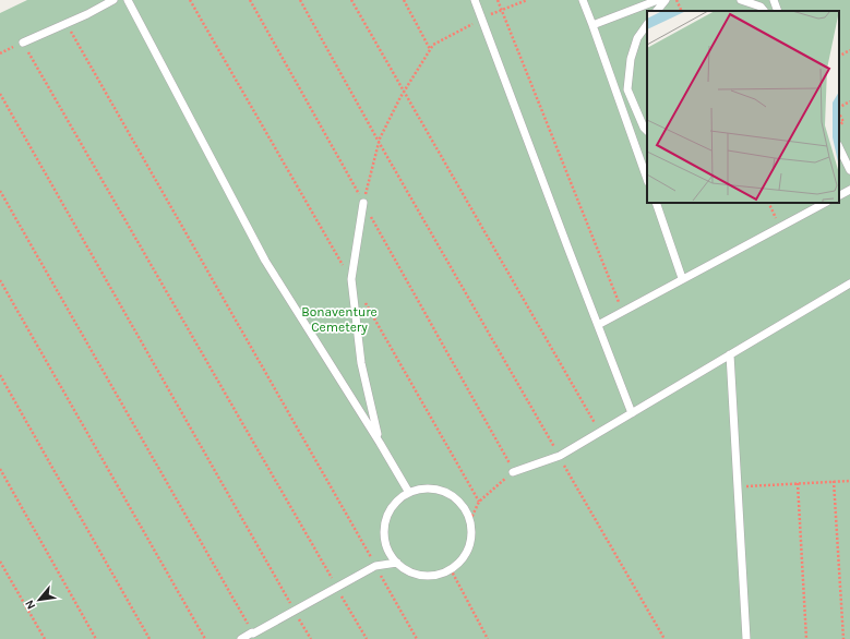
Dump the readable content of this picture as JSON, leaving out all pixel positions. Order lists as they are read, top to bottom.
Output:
{
  "parks": ["Bonaventure Cemetery"],
  "north": "bottom left"
}
